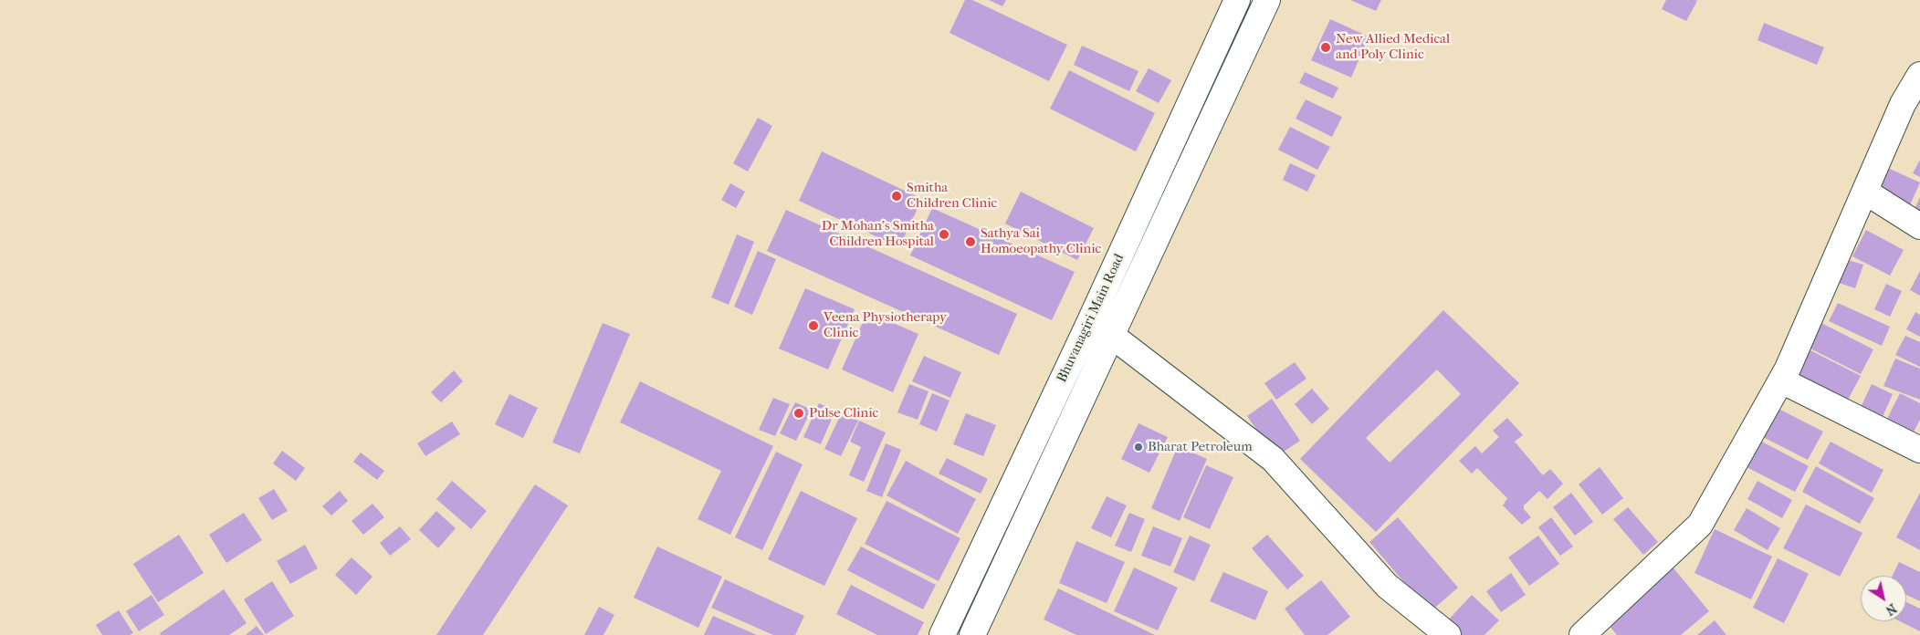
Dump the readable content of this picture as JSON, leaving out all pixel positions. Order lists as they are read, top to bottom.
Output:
{
  "streets": {
    "main road": ["Bhuvanagiri Main Road"]
  },
  "places": [
    "New Allied Medical and Poly Clinic",
    "Smitha Children Clinic",
    "Dr Mohan's Smitha Children Hospital",
    "Sathya Sai Homoeopathy Clinic",
    "Veena Physiotherapy Clinic",
    "Pulse Clinic",
    "Bharat Petroleum"
  ],
  "north": "bottom right"
}
